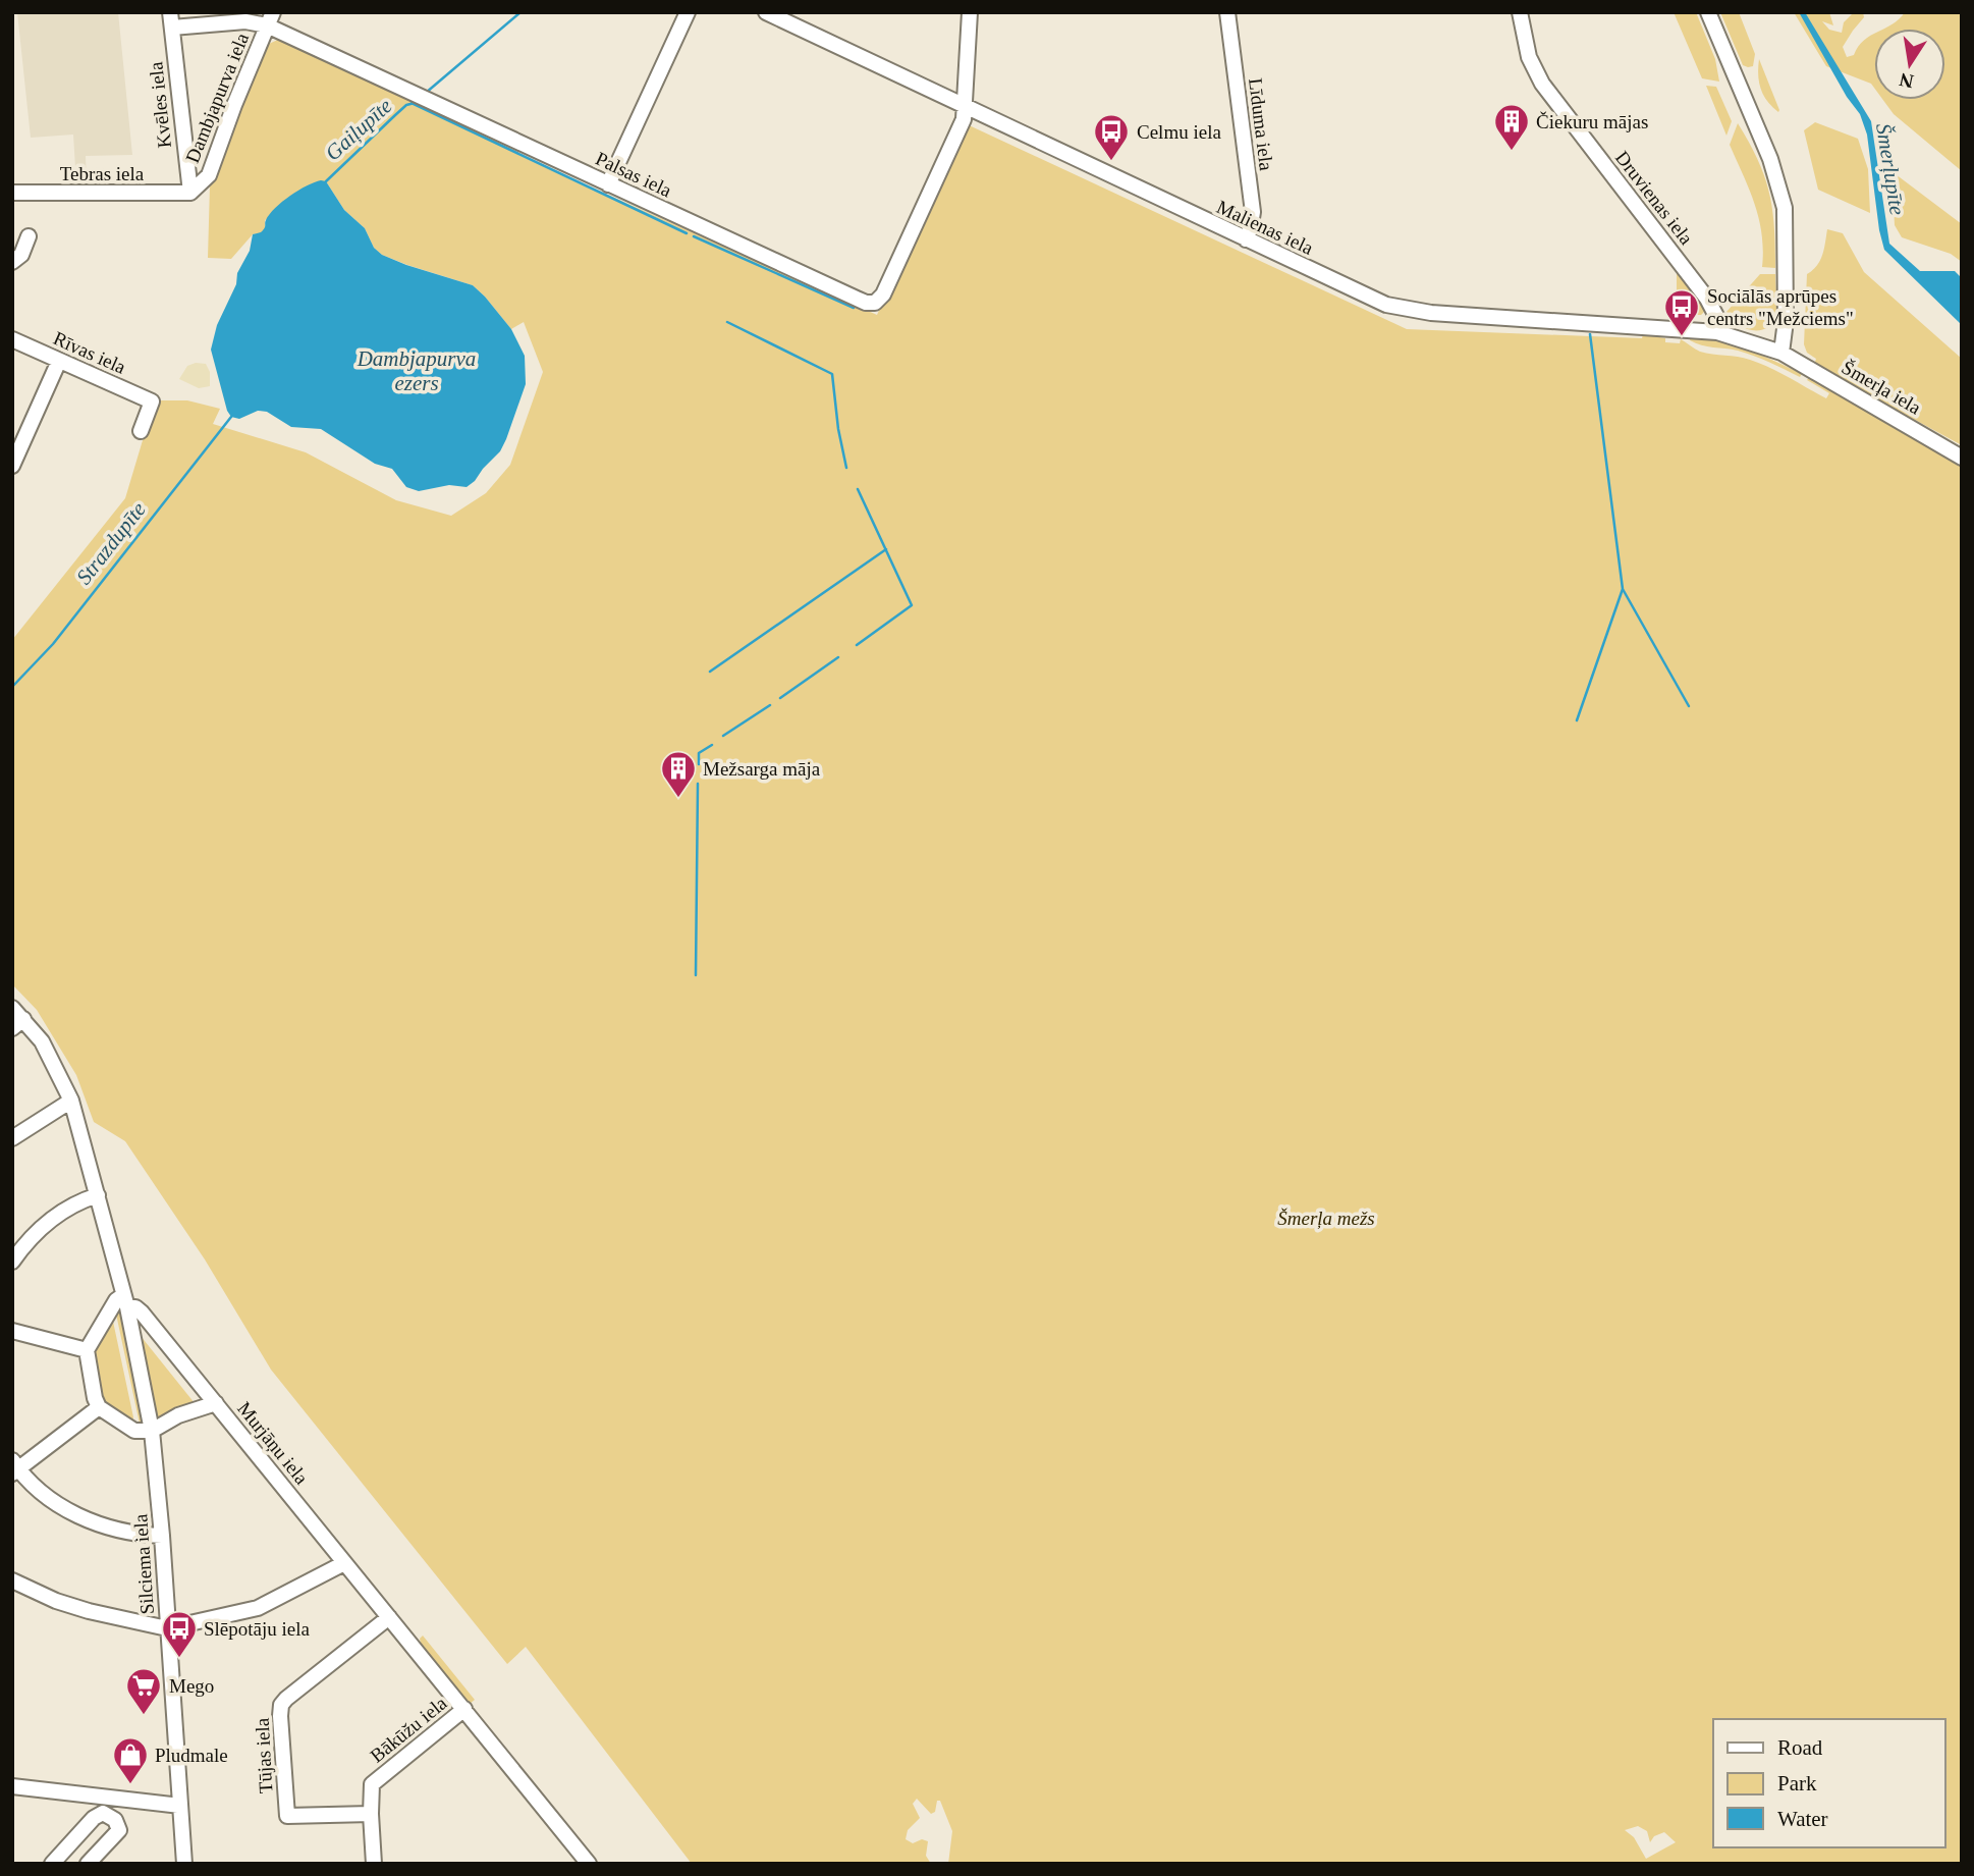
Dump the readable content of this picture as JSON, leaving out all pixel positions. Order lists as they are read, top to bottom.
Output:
{
  "streets": {
    "street": [
      "Dambjapurva iela",
      "Kvēles iela",
      "Līduma iela",
      "Tebras iela",
      "Palsas iela",
      "Druvienas iela",
      "Malienas iela",
      "Rīvas iela",
      "Šmerļa iela",
      "Murjāņu iela",
      "Silciema iela",
      "Bākūžu iela",
      "Tūjas iela"
    ]
  },
  "crossings": [
    ["Dambjapurva iela", "Kvēles iela"],
    ["Dambjapurva iela", "Tebras iela"],
    ["Dambjapurva iela", "Palsas iela"],
    ["Kvēles iela", "Tebras iela"],
    ["Kvēles iela", "Palsas iela"],
    ["Līduma iela", "Malienas iela"],
    ["Palsas iela", "Malienas iela"],
    ["Druvienas iela", "Malienas iela"],
    ["Malienas iela", "Šmerļa iela"],
    ["Murjāņu iela", "Silciema iela"],
    ["Murjāņu iela", "Bākūžu iela"],
    ["Murjāņu iela", "Tūjas iela"],
    ["Bākūžu iela", "Tūjas iela"]
  ],
  "water": [
    "Gaiļupīte",
    "Šmerļupīte",
    "Dambjapurva ezers",
    "Strazdupīte"
  ],
  "parks": ["Šmerļa mežs"],
  "places": {
    "building": ["Čiekuru mājas", "Mežsarga māja"],
    "bus stop": ["Celmu iela", "Sociālās aprūpes centrs \"Mežciems\"", "Slēpotāju iela"],
    "supermarket": ["Mego"],
    "shop": ["Pludmale"]
  },
  "legend": ["Road", "Park", "Water"],
  "north": "bottom"
}
